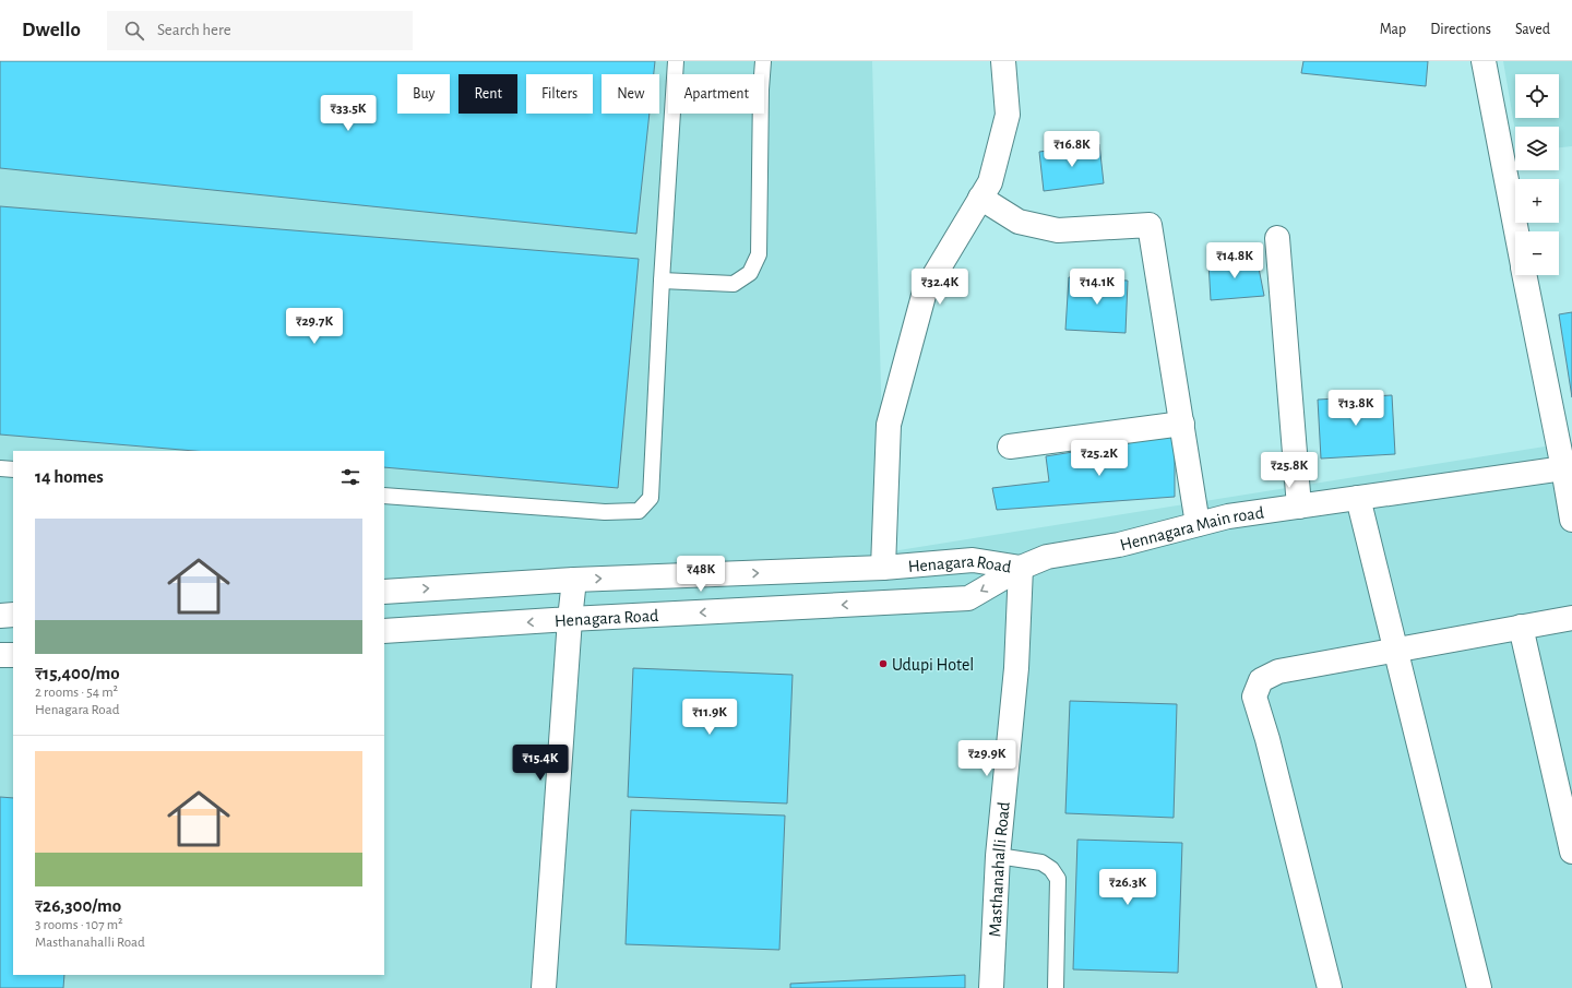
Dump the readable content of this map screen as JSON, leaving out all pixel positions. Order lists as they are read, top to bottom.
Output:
{
  "streets": {
    "street": ["Hennagara Main road", "Henagara Road", "Masthanahalli Road"]
  },
  "crossings": [
    ["Hennagara Main road", "Henagara Road"],
    ["Hennagara Main road", "Masthanahalli Road"],
    ["Henagara Road", "Masthanahalli Road"]
  ],
  "places": ["Udupi Hotel"],
  "page": {
    "header": "Dwello",
    "search": "Search here",
    "nav": ["Map", "Directions", "Saved"],
    "map_buttons": ["+", "−"],
    "chip": [
      "Buy",
      "Rent",
      "Filters",
      "New",
      "Apartment"
    ],
    "price": [
      "₹33.5K",
      "₹16.8K",
      "₹14.8K",
      "₹32.4K",
      "₹14.1K",
      "₹29.7K",
      "₹13.8K",
      "₹25.2K",
      "₹25.8K",
      "₹48K",
      "₹11.9K",
      "₹29.9K",
      "₹15.4K",
      "₹26.3K"
    ],
    "heading": "14 homes",
    "list": [
      {
        "name": "₹15,400/mo",
        "note": "2 rooms · 54 m² · Henagara Road"
      },
      {
        "name": "₹26,300/mo",
        "note": "3 rooms · 107 m² · Masthanahalli Road"
      }
    ]
  }
}
